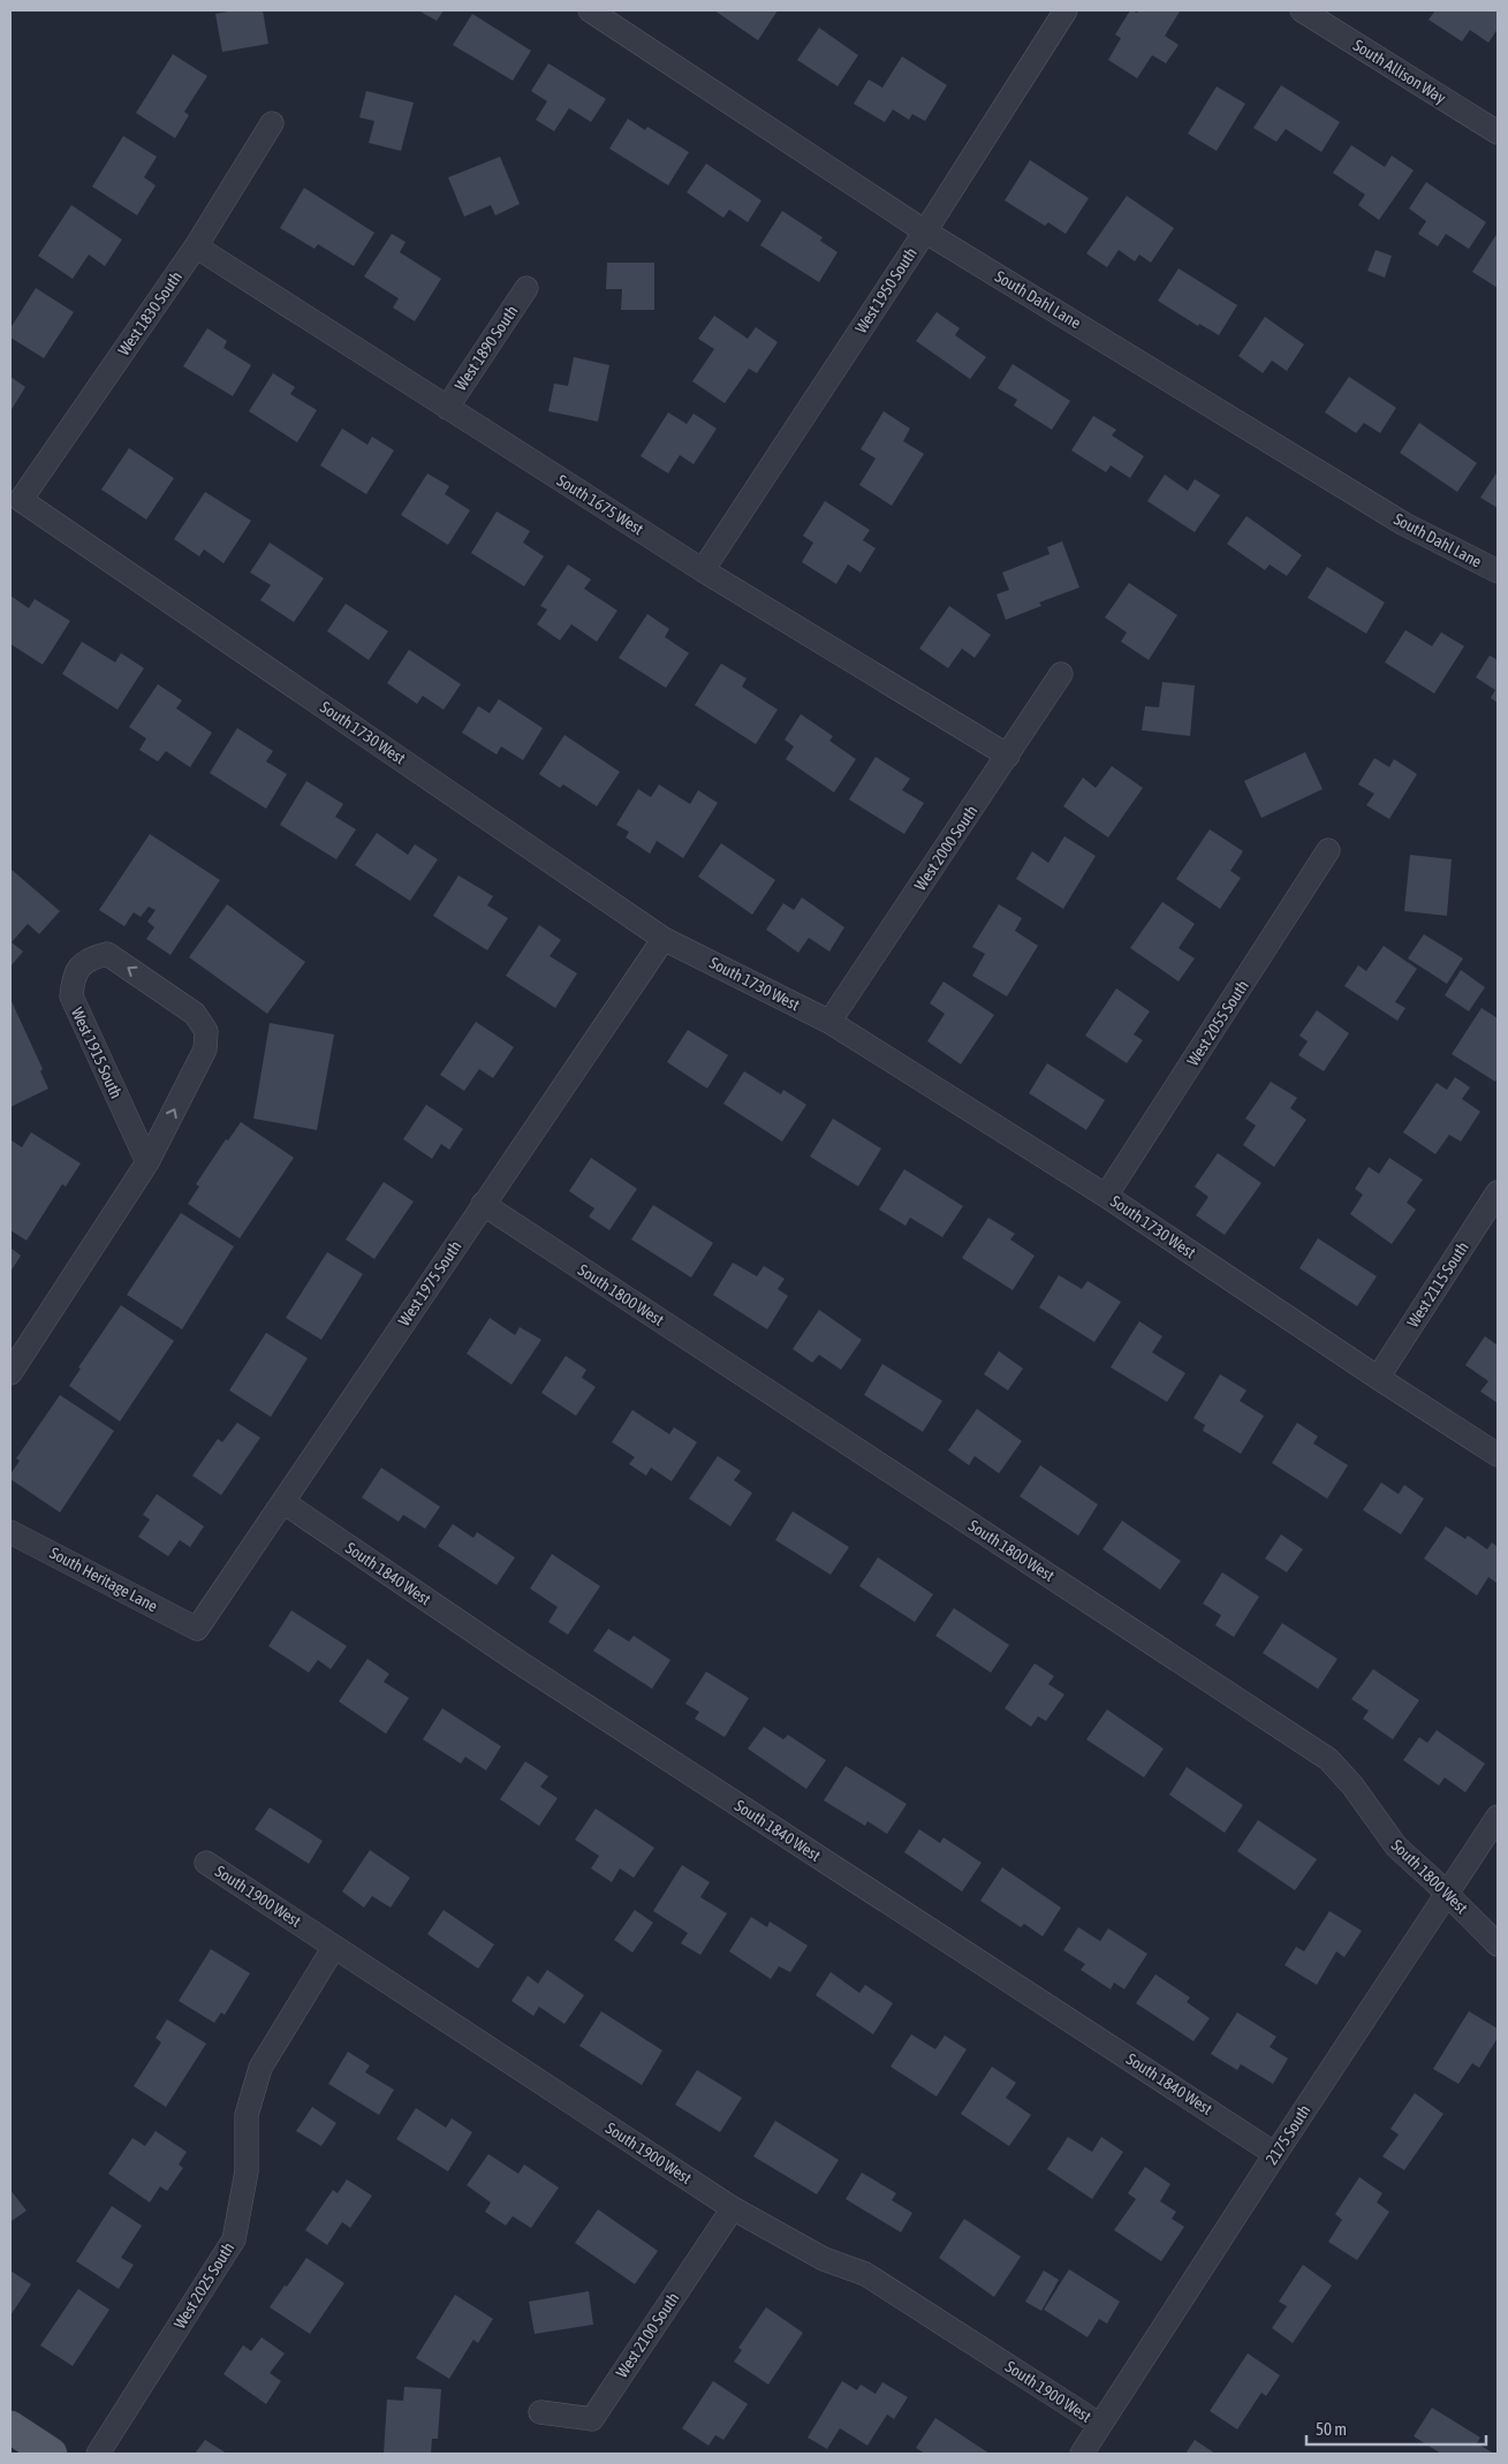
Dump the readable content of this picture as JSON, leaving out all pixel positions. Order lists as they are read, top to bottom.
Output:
{
  "streets": {
    "street": [
      "South Allison Way",
      "West 1950 South",
      "South Dahl Lane",
      "West 1830 South",
      "West 1890 South",
      "South 1675 West",
      "South 1730 West",
      "West 2000 South",
      "West 2055 South",
      "West 1915 South",
      "West 1975 South",
      "West 2115 South",
      "South 1800 West",
      "South 1840 West",
      "South Heritage Lane",
      "South 1900 West",
      "2175 South",
      "West 2025 South",
      "West 2100 South"
    ]
  },
  "crossings": [
    ["West 1950 South", "South Dahl Lane"],
    ["West 1950 South", "South 1675 West"],
    ["West 1830 South", "South 1675 West"],
    ["West 1830 South", "South 1730 West"],
    ["West 1890 South", "South 1675 West"],
    ["South 1675 West", "West 2000 South"],
    ["South 1730 West", "West 2000 South"],
    ["South 1730 West", "West 2055 South"],
    ["South 1730 West", "West 1975 South"],
    ["South 1730 West", "West 2115 South"],
    ["West 1975 South", "South 1800 West"],
    ["West 1975 South", "South 1840 West"],
    ["West 1975 South", "South Heritage Lane"],
    ["South 1800 West", "2175 South"],
    ["South 1840 West", "2175 South"],
    ["South 1900 West", "2175 South"],
    ["South 1900 West", "West 2025 South"],
    ["South 1900 West", "West 2100 South"]
  ],
  "scale_bar": "50 m"
}
